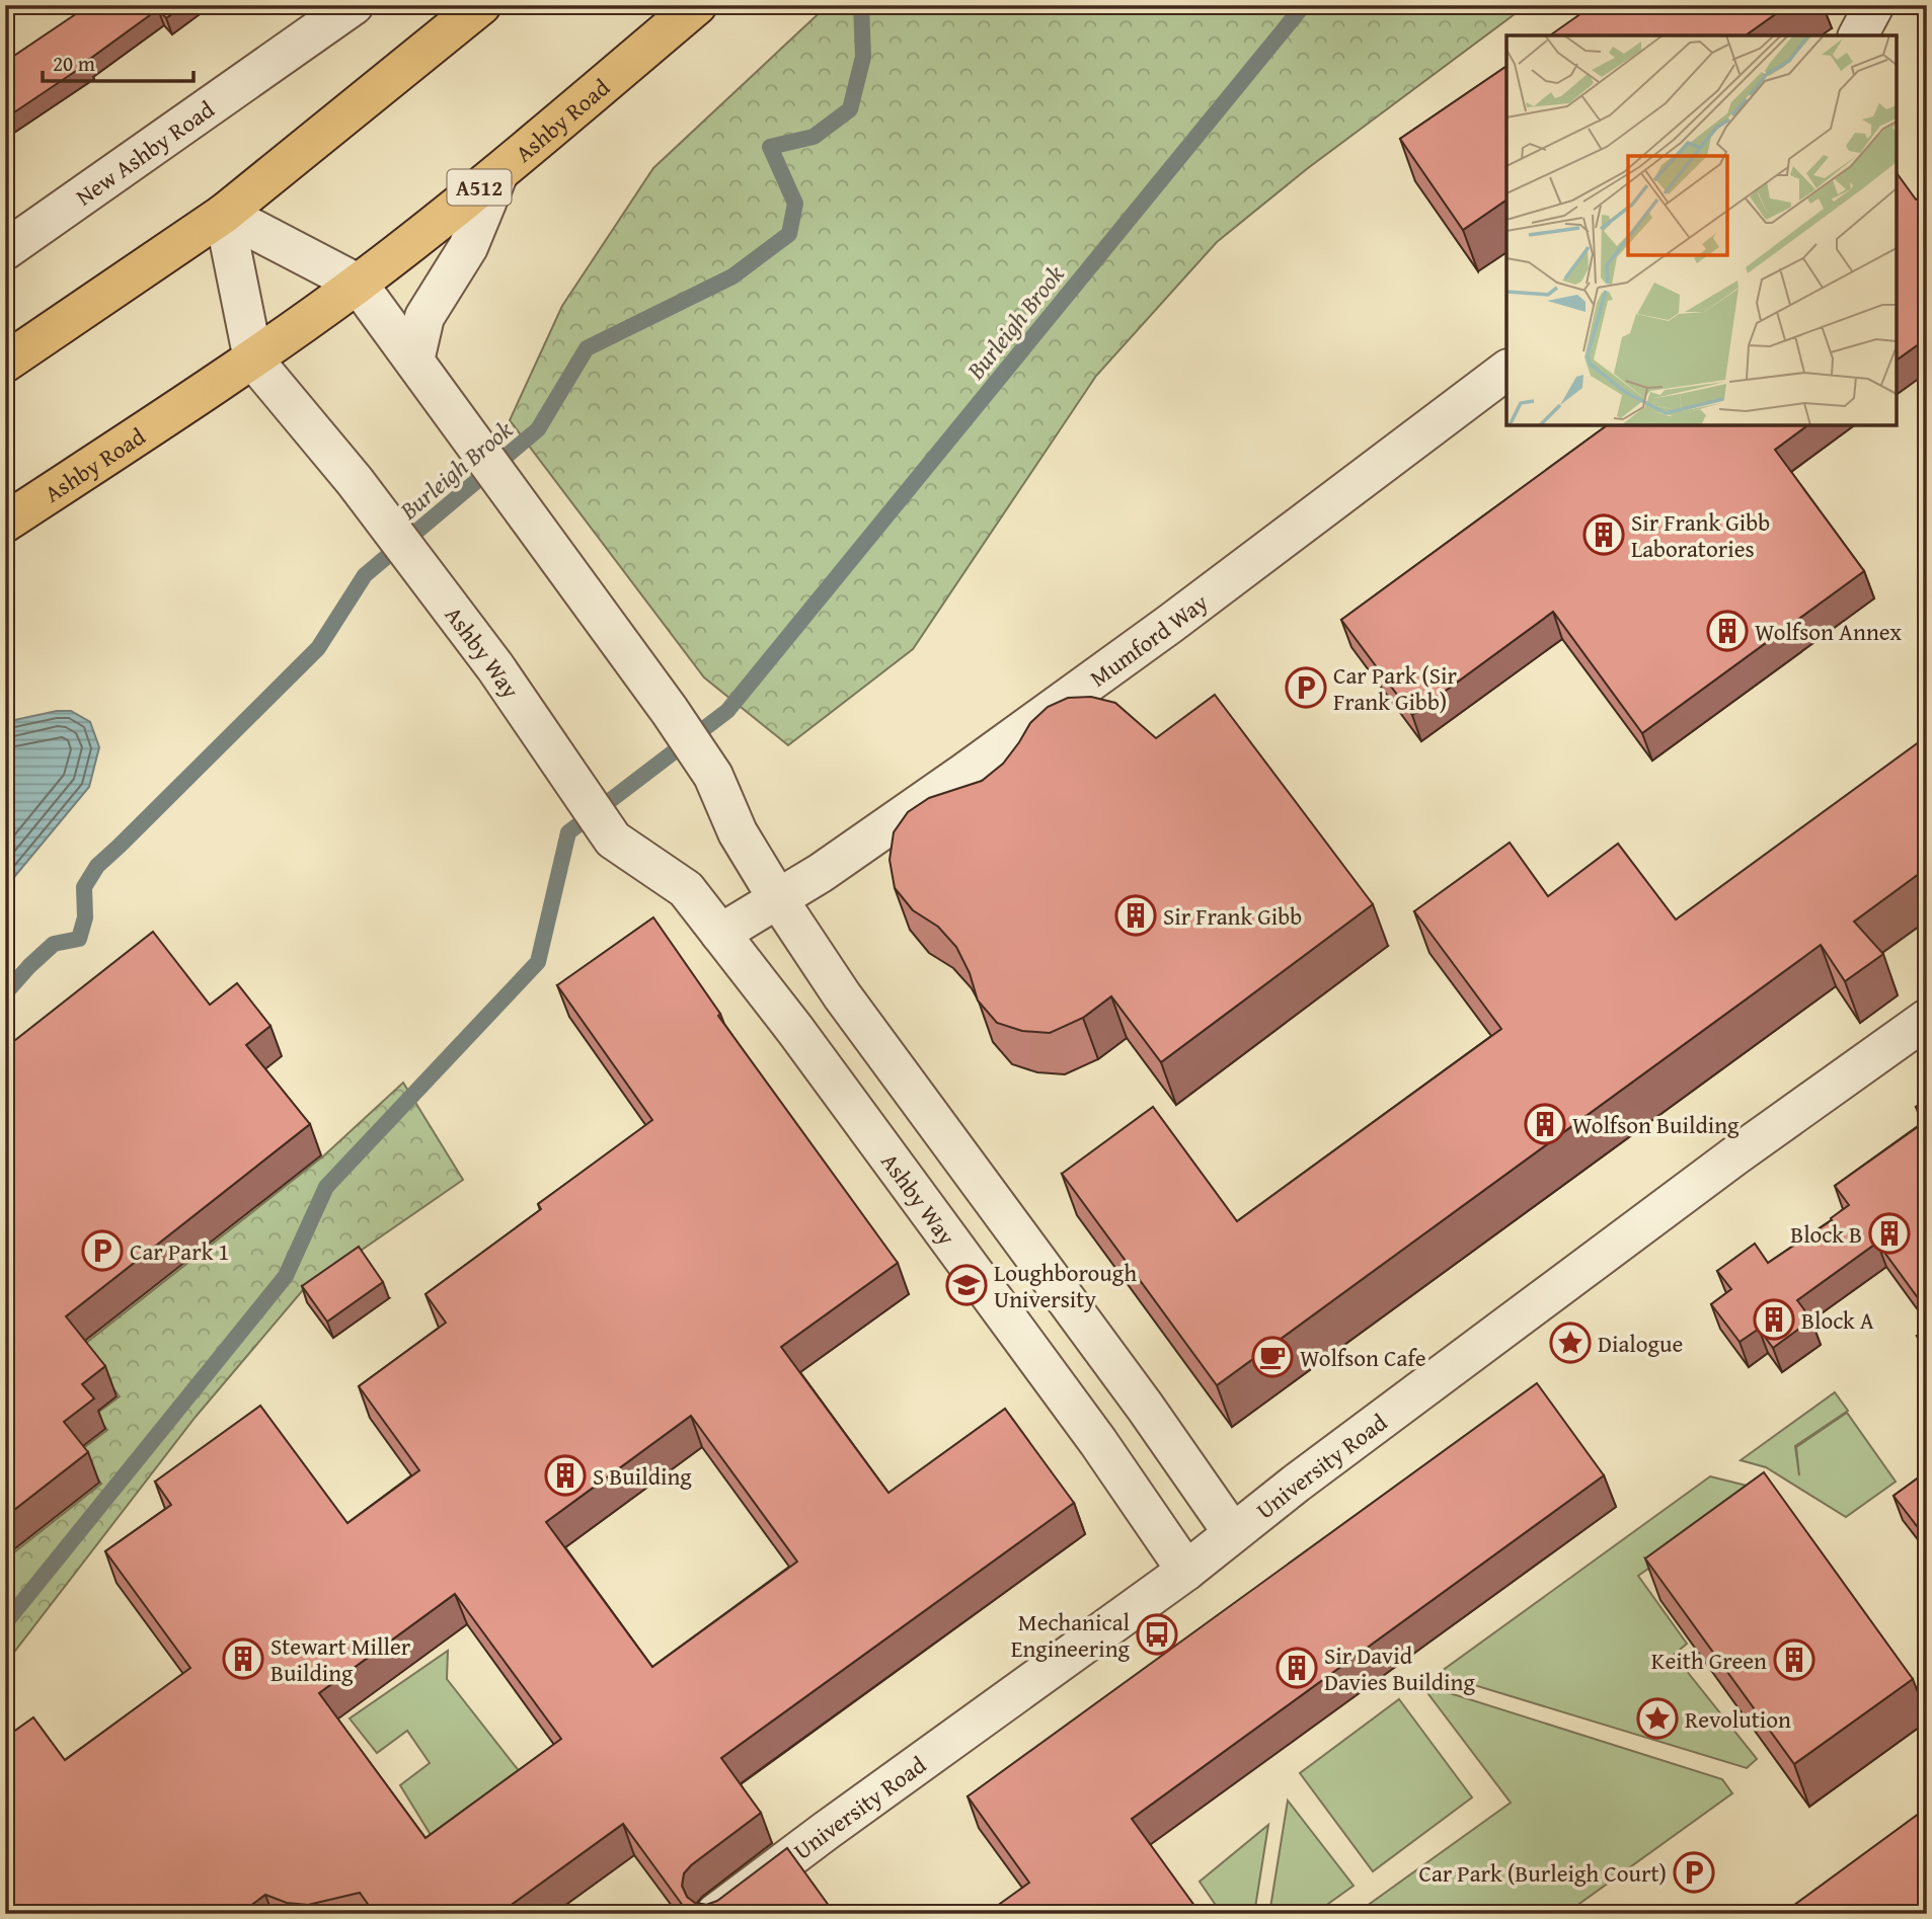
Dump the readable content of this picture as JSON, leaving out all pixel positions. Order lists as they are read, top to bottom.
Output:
{
  "streets": {
    "main road": ["Ashby Road", "A512"],
    "street": [
      "New Ashby Road",
      "Mumford Way",
      "Ashby Way",
      "University Road"
    ]
  },
  "crossings": [
    ["Ashby Road", "Ashby Way"],
    ["Ashby Way", "University Road"]
  ],
  "water": ["Burleigh Brook"],
  "places": {
    "building": [
      "Sir Frank Gibb Laboratories",
      "Wolfson Annex",
      "Sir Frank Gibb",
      "Wolfson Building",
      "Block B",
      "Block A",
      "S Building",
      "Stewart Miller Building",
      "Keith Green",
      "Sir David Davies Building"
    ],
    "parking": ["Car Park (Sir Frank Gibb)", "Car Park 1", "Car Park (Burleigh Court)"],
    "school or university": ["Loughborough University"],
    "place": ["Dialogue", "Revolution"],
    "cafe": ["Wolfson Cafe"],
    "bus stop": ["Mechanical Engineering"]
  },
  "scale_bar": "20 m"
}
